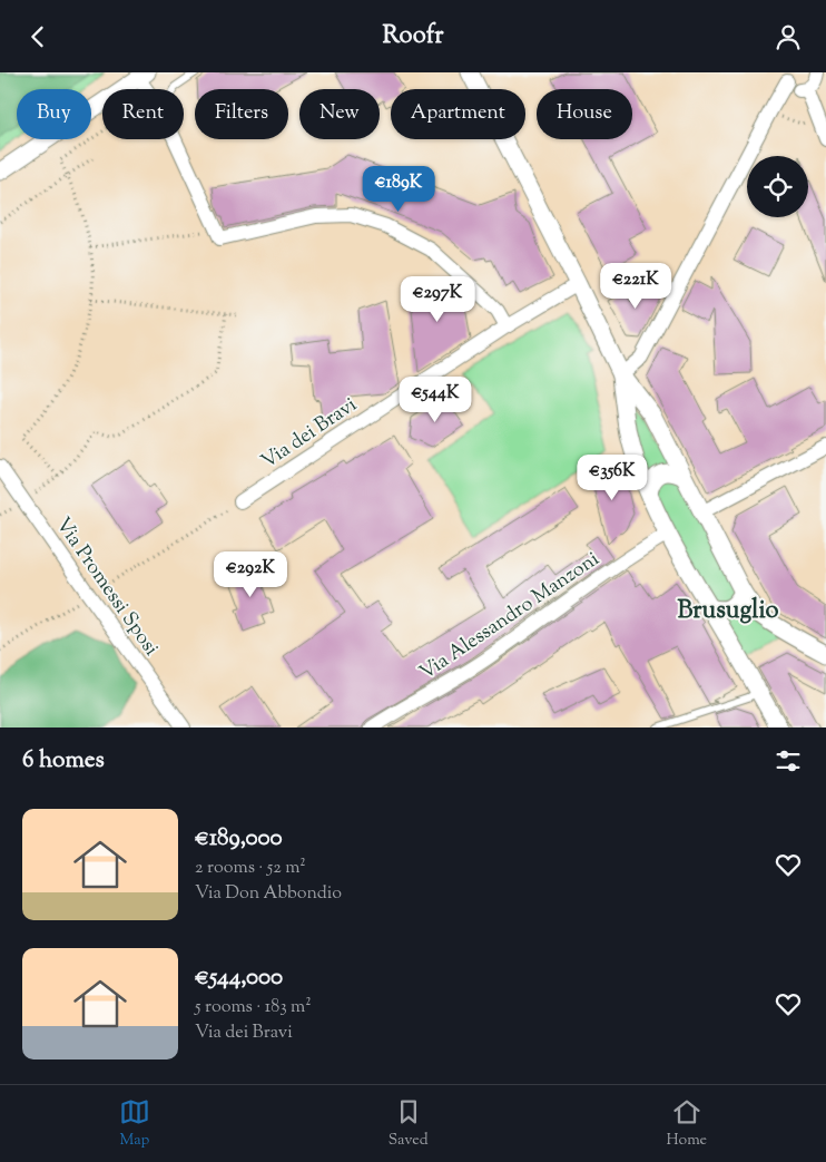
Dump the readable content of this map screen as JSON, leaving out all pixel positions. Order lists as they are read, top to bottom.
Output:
{
  "streets": {
    "street": ["Via dei Bravi", "Via Promessi Sposi", "Via Alessandro Manzoni"]
  },
  "districts": ["Brusuglio"],
  "page": {
    "header": "Roofr",
    "chip": [
      "Buy",
      "Rent",
      "Filters",
      "New",
      "Apartment",
      "House"
    ],
    "price": [
      "€189K",
      "€221K",
      "€297K",
      "€544K",
      "€356K",
      "€292K"
    ],
    "heading": "6 homes",
    "list": [
      {
        "name": "€189,000",
        "note": "2 rooms · 52 m² · Via Don Abbondio"
      },
      {
        "name": "€544,000",
        "note": "5 rooms · 183 m² · Via dei Bravi"
      }
    ],
    "tabs": ["Map", "Saved", "Home"]
  }
}
